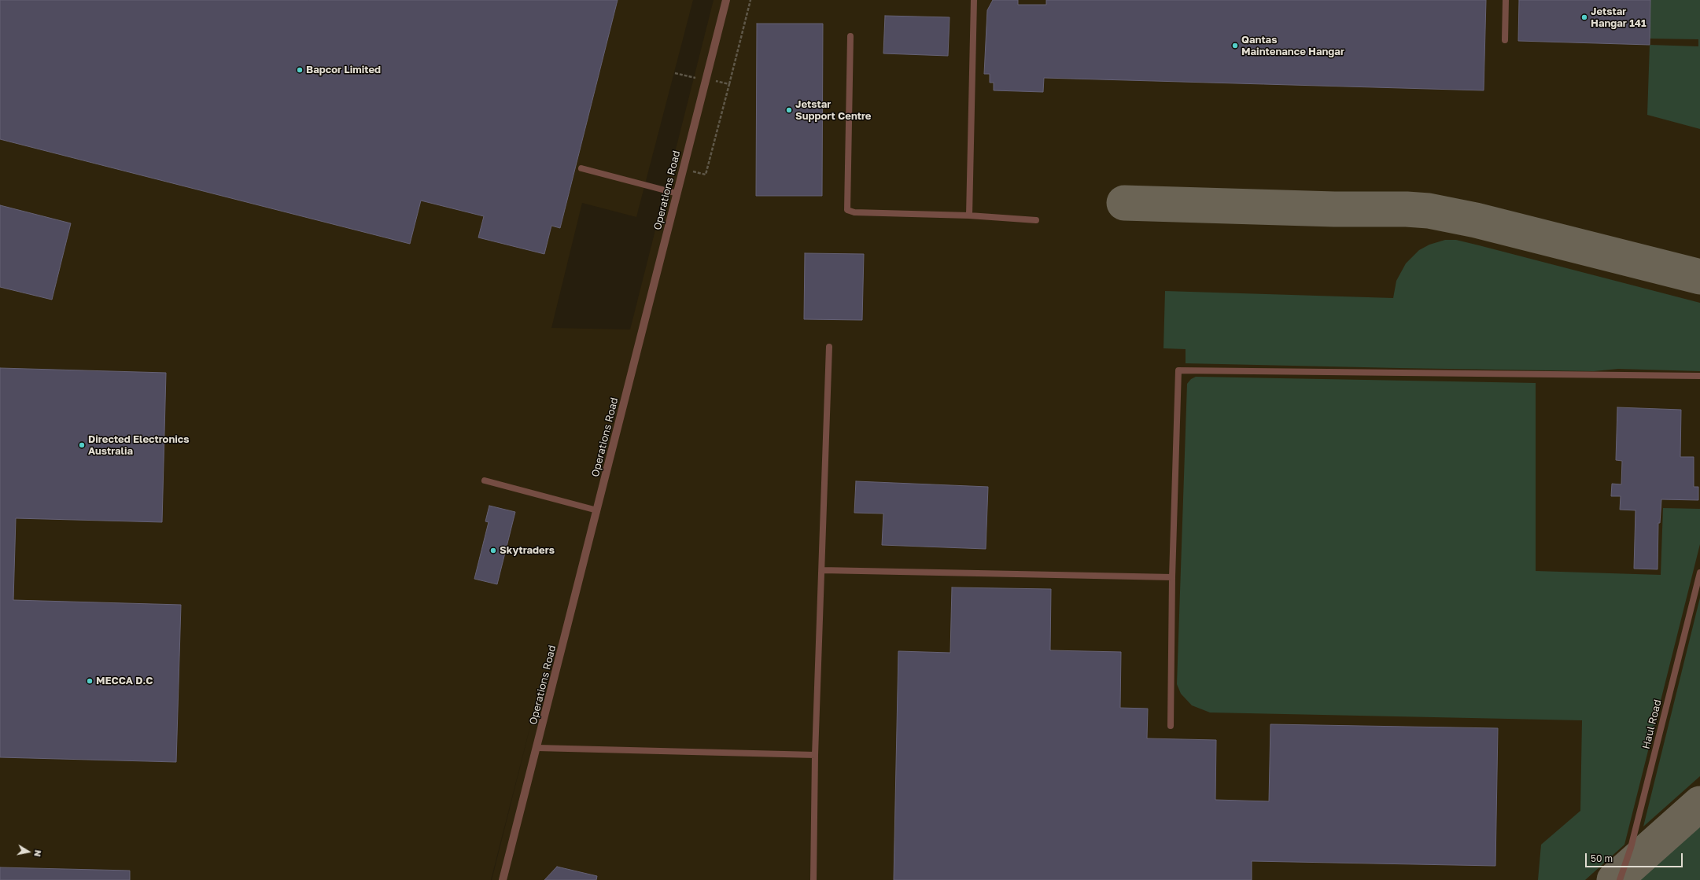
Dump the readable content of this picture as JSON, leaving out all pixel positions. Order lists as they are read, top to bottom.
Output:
{
  "streets": {
    "street": ["Operations Road"],
    "lane": ["Haul Road"]
  },
  "places": [
    "Jetstar Hangar 141",
    "Qantas Maintenance Hangar",
    "Bapcor Limited",
    "Jetstar Support Centre",
    "Directed Electronics Australia",
    "Skytraders",
    "MECCA D.C"
  ],
  "scale_bar": "50 m",
  "north": "right"
}
